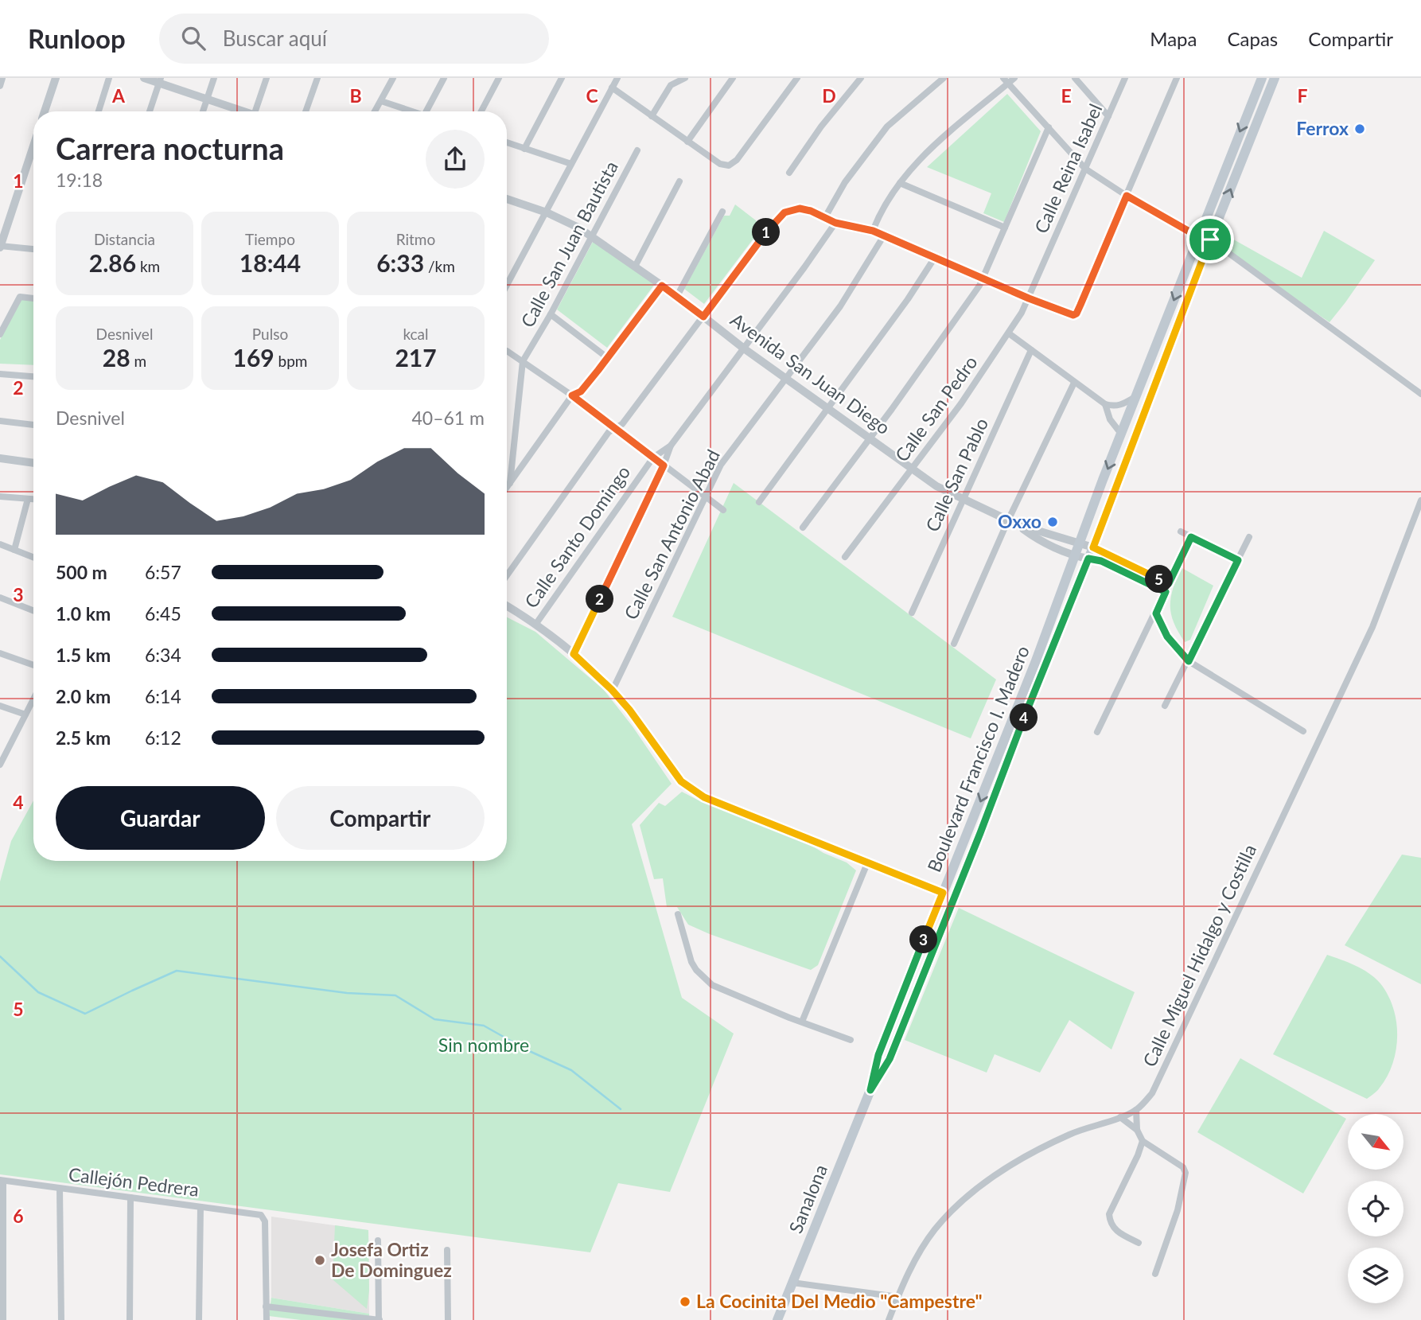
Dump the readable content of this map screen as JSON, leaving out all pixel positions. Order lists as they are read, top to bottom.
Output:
{
  "streets": {
    "main road": ["Boulevard Francisco I. Madero", "Sanalona"],
    "street": [
      "Calle Reina Isabel",
      "Calle San Juan Bautista",
      "Avenida San Juan Diego",
      "Calle San Pedro",
      "Calle San Pablo",
      "Calle San Antonio Abad",
      "Calle Santo Domingo",
      "Calle Miguel Hidalgo y Costilla",
      "Callejón Pedrera"
    ]
  },
  "crossings": [
    ["Calle Reina Isabel", "Calle San Pedro"],
    ["Calle San Juan Bautista", "Avenida San Juan Diego"],
    ["Avenida San Juan Diego", "Calle San Pedro"],
    ["Avenida San Juan Diego", "Calle San Pablo"],
    ["Avenida San Juan Diego", "Calle San Antonio Abad"],
    ["Avenida San Juan Diego", "Calle Santo Domingo"],
    ["Avenida San Juan Diego", "Boulevard Francisco I. Madero"],
    ["Boulevard Francisco I. Madero", "Sanalona"]
  ],
  "parks": ["Sin nombre"],
  "places": [
    "Ferrox",
    "Oxxo",
    "Josefa Ortiz De Dominguez",
    "La Cocinita Del Medio \"Campestre\""
  ],
  "north": "bottom right",
  "page": {
    "header": "Runloop",
    "search": "Buscar aquí",
    "nav": ["Mapa", "Capas", "Compartir"],
    "heading": ["Carrera nocturna", "19:18"],
    "stats": [
      ["Distancia", "2.86 km"],
      ["Tiempo", "18:44"],
      ["Ritmo", "6:33 /km"],
      ["Desnivel", "28 m"],
      ["Pulso", "169 bpm"],
      ["kcal", "217"]
    ],
    "pins": [
      "1",
      "5",
      "2",
      "4",
      "3"
    ],
    "chart": ["Desnivel", "40–61 m"],
    "list": [
      {
        "name": "500 m",
        "note": "6:57"
      },
      {
        "name": "1.0 km",
        "note": "6:45"
      },
      {
        "name": "1.5 km",
        "note": "6:34"
      },
      {
        "name": "2.0 km",
        "note": "6:14"
      },
      {
        "name": "2.5 km",
        "note": "6:12"
      }
    ],
    "buttons": ["Guardar", "Compartir"]
  },
  "grid": {
    "columns": [
      "A",
      "B",
      "C",
      "D",
      "E",
      "F"
    ],
    "rows": [
      "1",
      "2",
      "3",
      "4",
      "5",
      "6"
    ]
  }
}
